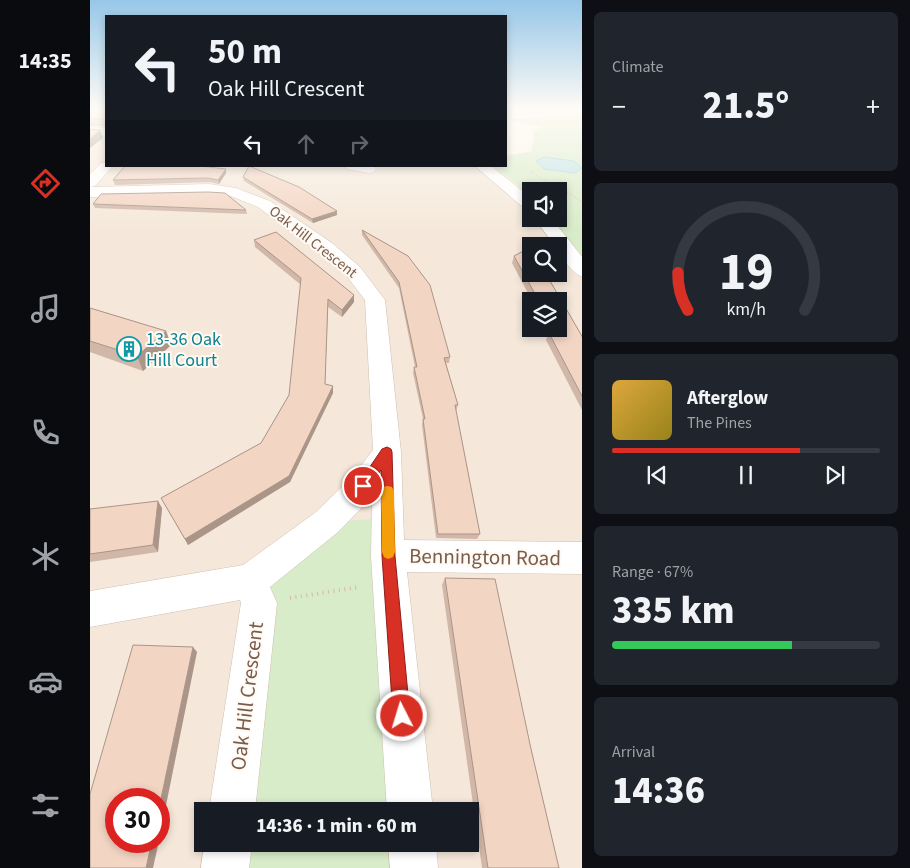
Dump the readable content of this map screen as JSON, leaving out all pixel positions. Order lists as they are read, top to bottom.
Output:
{
  "streets": {
    "street": ["Oak Hill Crescent", "Bennington Road"]
  },
  "crossings": [
    ["Oak Hill Crescent", "Bennington Road"]
  ],
  "places": {
    "building": ["13-36 Oak Hill Court"]
  },
  "page": {
    "tabs": "14:35",
    "tile": [
      "Climate",
      ["Range · 67%", "335 km"],
      ["Arrival", "14:36"]
    ],
    "turn": ["50 m", "Oak Hill Crescent"],
    "heat": ["−", "21.5°", "+"],
    "song": ["Afterglow", "The Pines"],
    "limit": "30",
    "trip": "14:36 · 1 min · 60 m",
    "gauge": ["19", "km/h"]
  }
}
